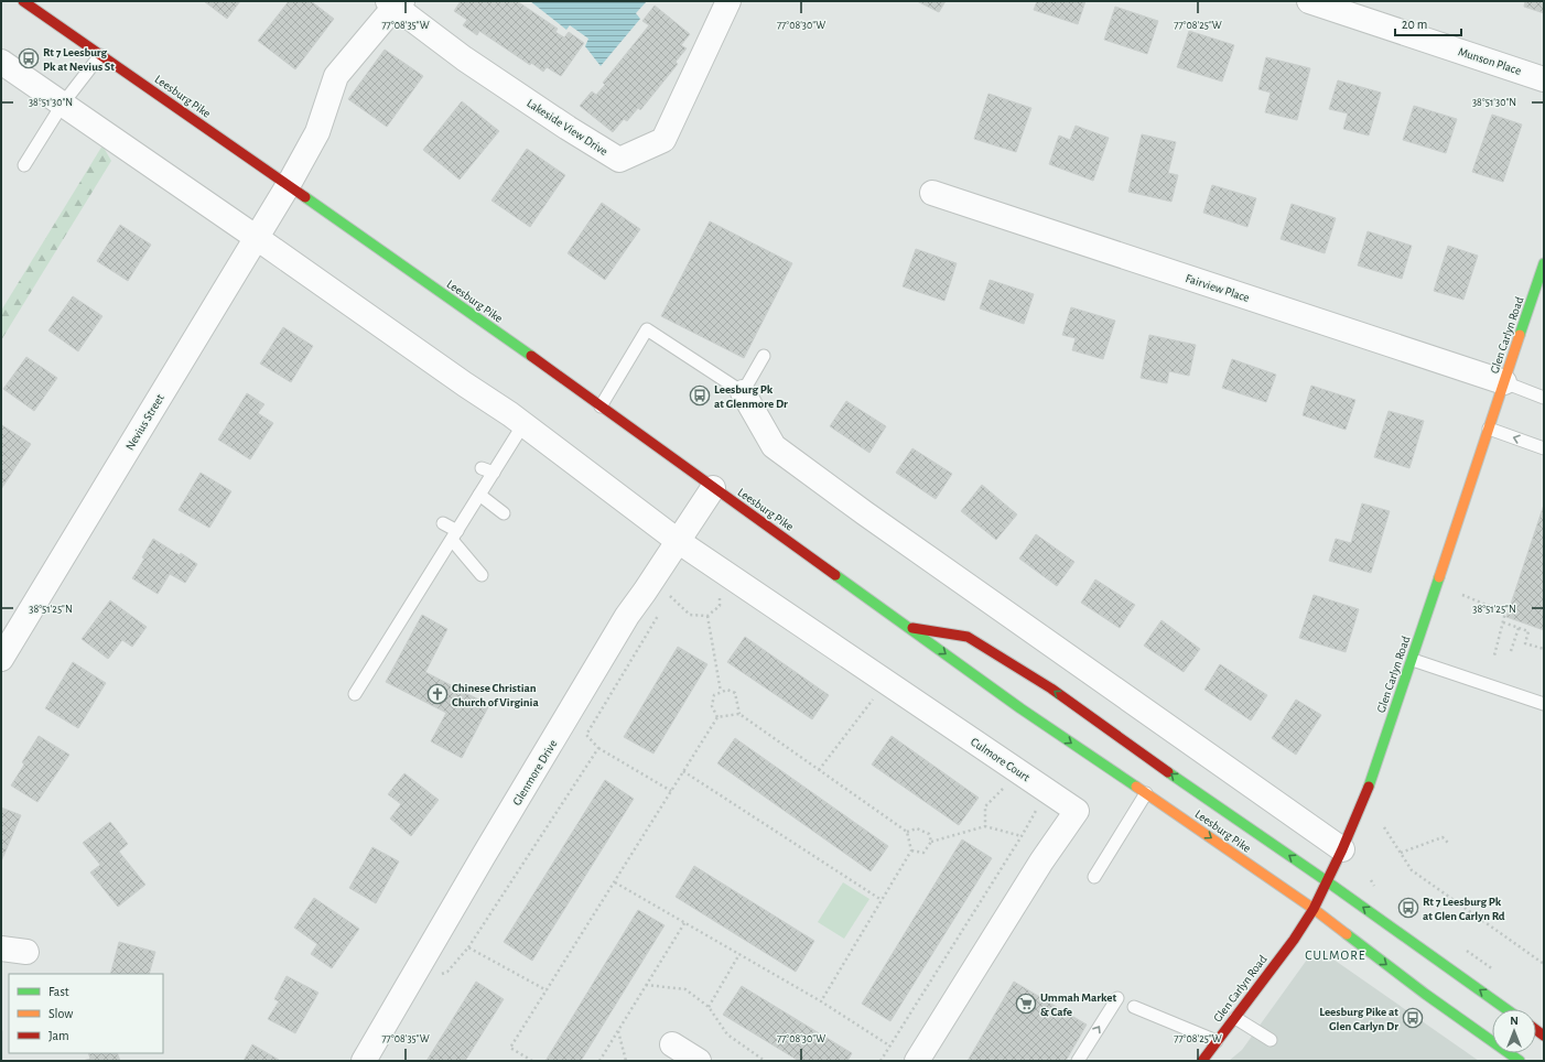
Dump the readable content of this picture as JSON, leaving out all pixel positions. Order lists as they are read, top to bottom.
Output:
{
  "streets": {
    "main road": ["Leesburg Pike", "Glen Carlyn Road"],
    "street": [
      "Munson Place",
      "Lakeside View Drive",
      "Fairview Place",
      "Nevius Street",
      "Culmore Court",
      "Glenmore Drive"
    ]
  },
  "crossings": [
    ["Leesburg Pike", "Lakeside View Drive"],
    ["Leesburg Pike", "Glen Carlyn Road"],
    ["Leesburg Pike", "Nevius Street"],
    ["Leesburg Pike", "Glenmore Drive"],
    ["Lakeside View Drive", "Nevius Street"],
    ["Fairview Place", "Glen Carlyn Road"],
    ["Culmore Court", "Glenmore Drive"]
  ],
  "districts": ["CULMORE"],
  "places": {
    "bus stop": [
      "Rt 7 Leesburg Pk at Nevius St",
      "Leesburg Pk at Glenmore Dr",
      "Rt 7 Leesburg Pk at Glen Carlyn Rd",
      "Leesburg Pike at Glen Carlyn Dr"
    ],
    "church": ["Chinese Christian Church of Virginia"],
    "supermarket": ["Ummah Market & Cafe"]
  },
  "legend": ["Fast", "Slow", "Jam"],
  "scale_bar": "20 m",
  "north": "top",
  "coordinates": [
    "77°08'35\"W",
    "77°08'30\"W",
    "77°08'25\"W",
    "38°51'30\"N",
    "38°51'25\"N"
  ]
}
